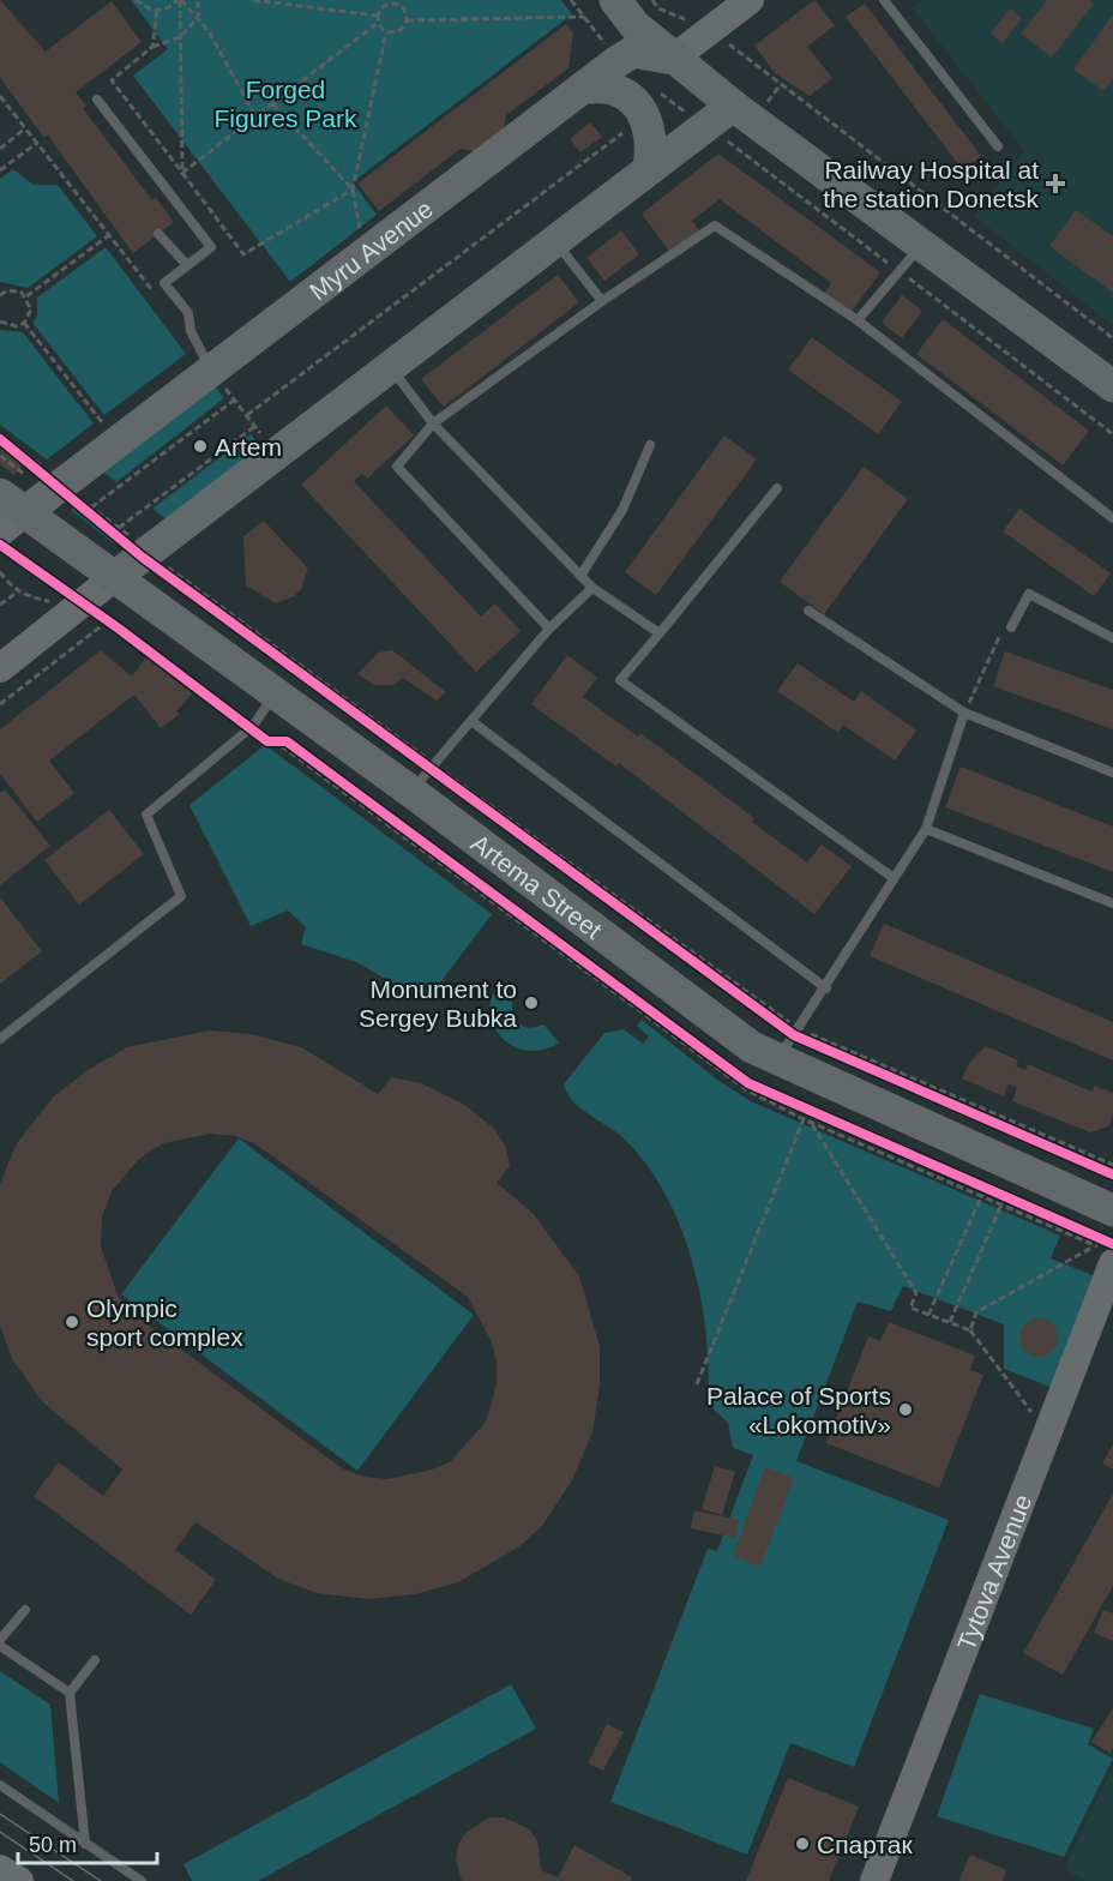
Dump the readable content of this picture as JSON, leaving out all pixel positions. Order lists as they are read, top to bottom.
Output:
{
  "streets": {
    "main road": ["Myru Avenue", "Artema Street"],
    "street": ["Tytova Avenue"]
  },
  "crossings": [
    ["Myru Avenue", "Artema Street"]
  ],
  "parks": ["Forged Figures Park"],
  "places": {
    "health": ["Railway Hospital at the station Donetsk"],
    "other": [
      "Artem",
      "Monument to Sergey Bubka",
      "Olympic sport complex",
      "Palace of Sports «Lokomotiv»",
      "Спартак"
    ]
  },
  "scale_bar": "50 m"
}
